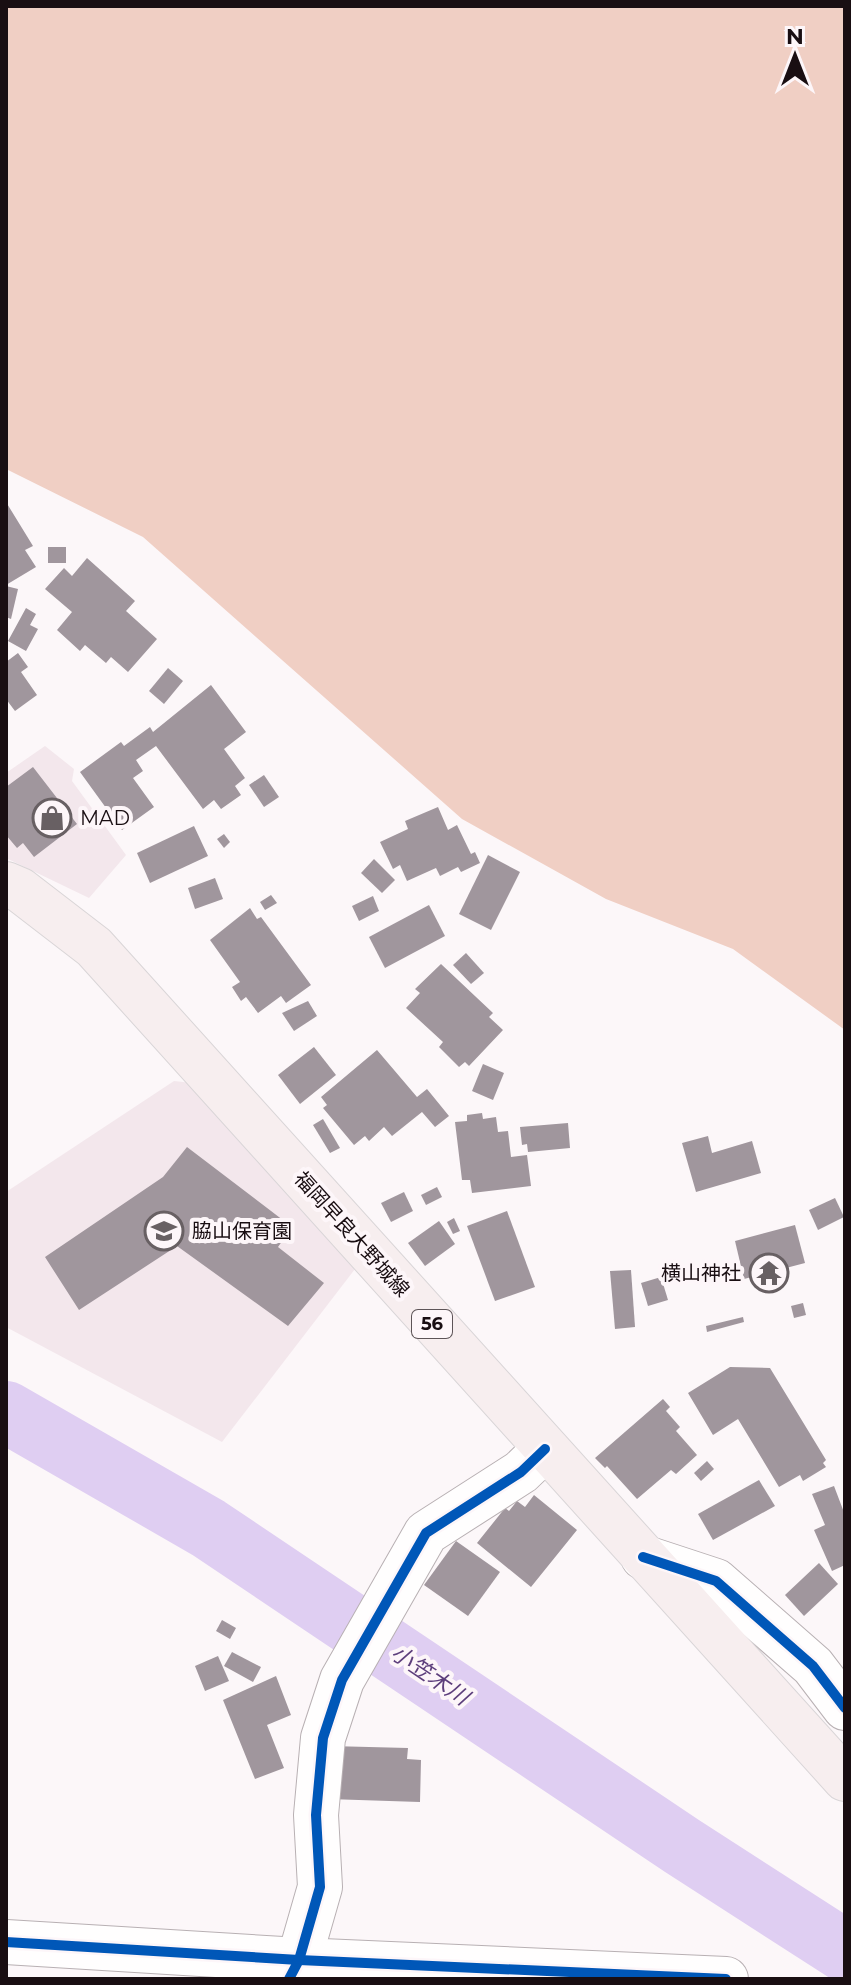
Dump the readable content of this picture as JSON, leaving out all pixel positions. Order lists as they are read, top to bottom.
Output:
{
  "streets": {
    "main road": ["福岡早良大野城線", "56"]
  },
  "water": ["小笠木川"],
  "places": {
    "shop": ["MAD"],
    "school or university": ["脇山保育園"],
    "temple": ["横山神社"]
  },
  "north": "top"
}
